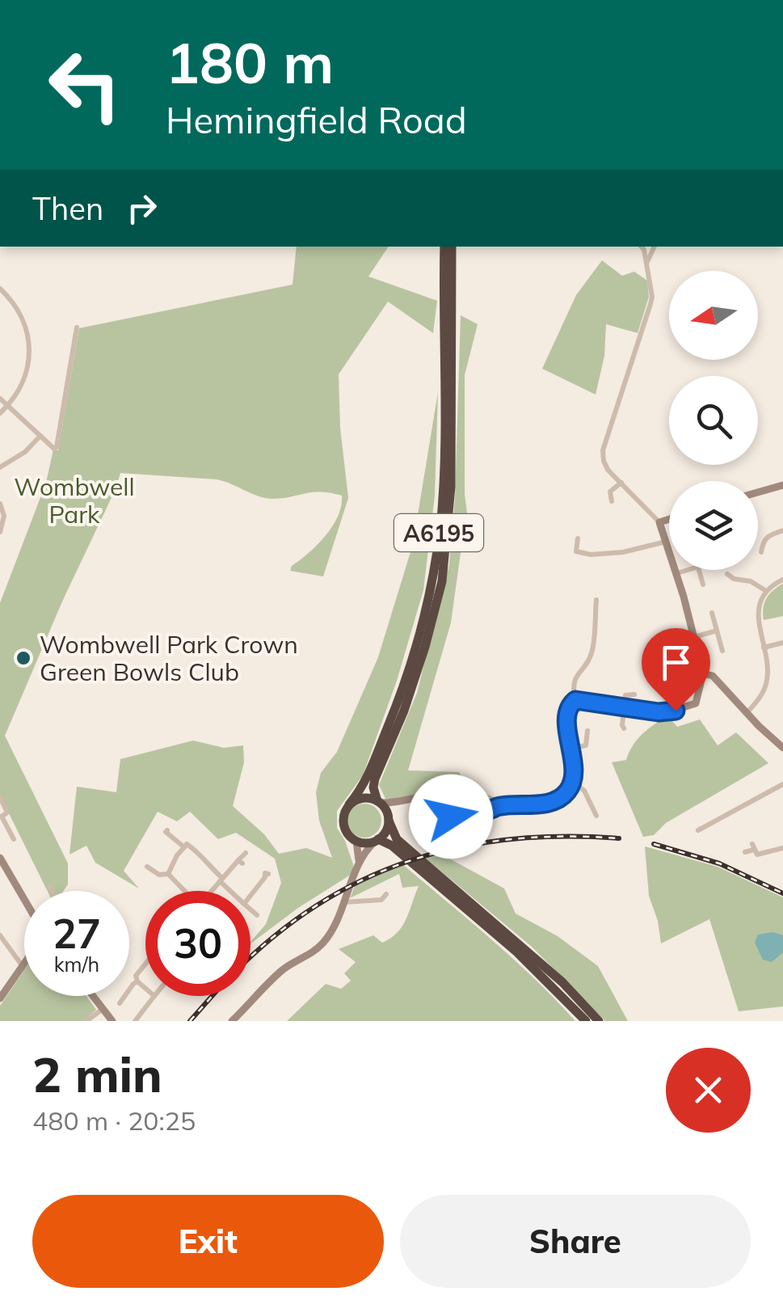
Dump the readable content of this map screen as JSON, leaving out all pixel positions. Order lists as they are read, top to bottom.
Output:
{
  "streets": {
    "highway": ["A6195"]
  },
  "parks": ["Wombwell Park"],
  "places": ["Wombwell Park Crown Green Bowls Club"],
  "north": "left",
  "page": {
    "turn": ["180 m", "Hemingfield Road"],
    "then": "Then",
    "speed": "27 km/h",
    "limit": "30",
    "heading": ["2 min", "480 m · 20:25"],
    "buttons": ["Exit", "Share"]
  }
}
